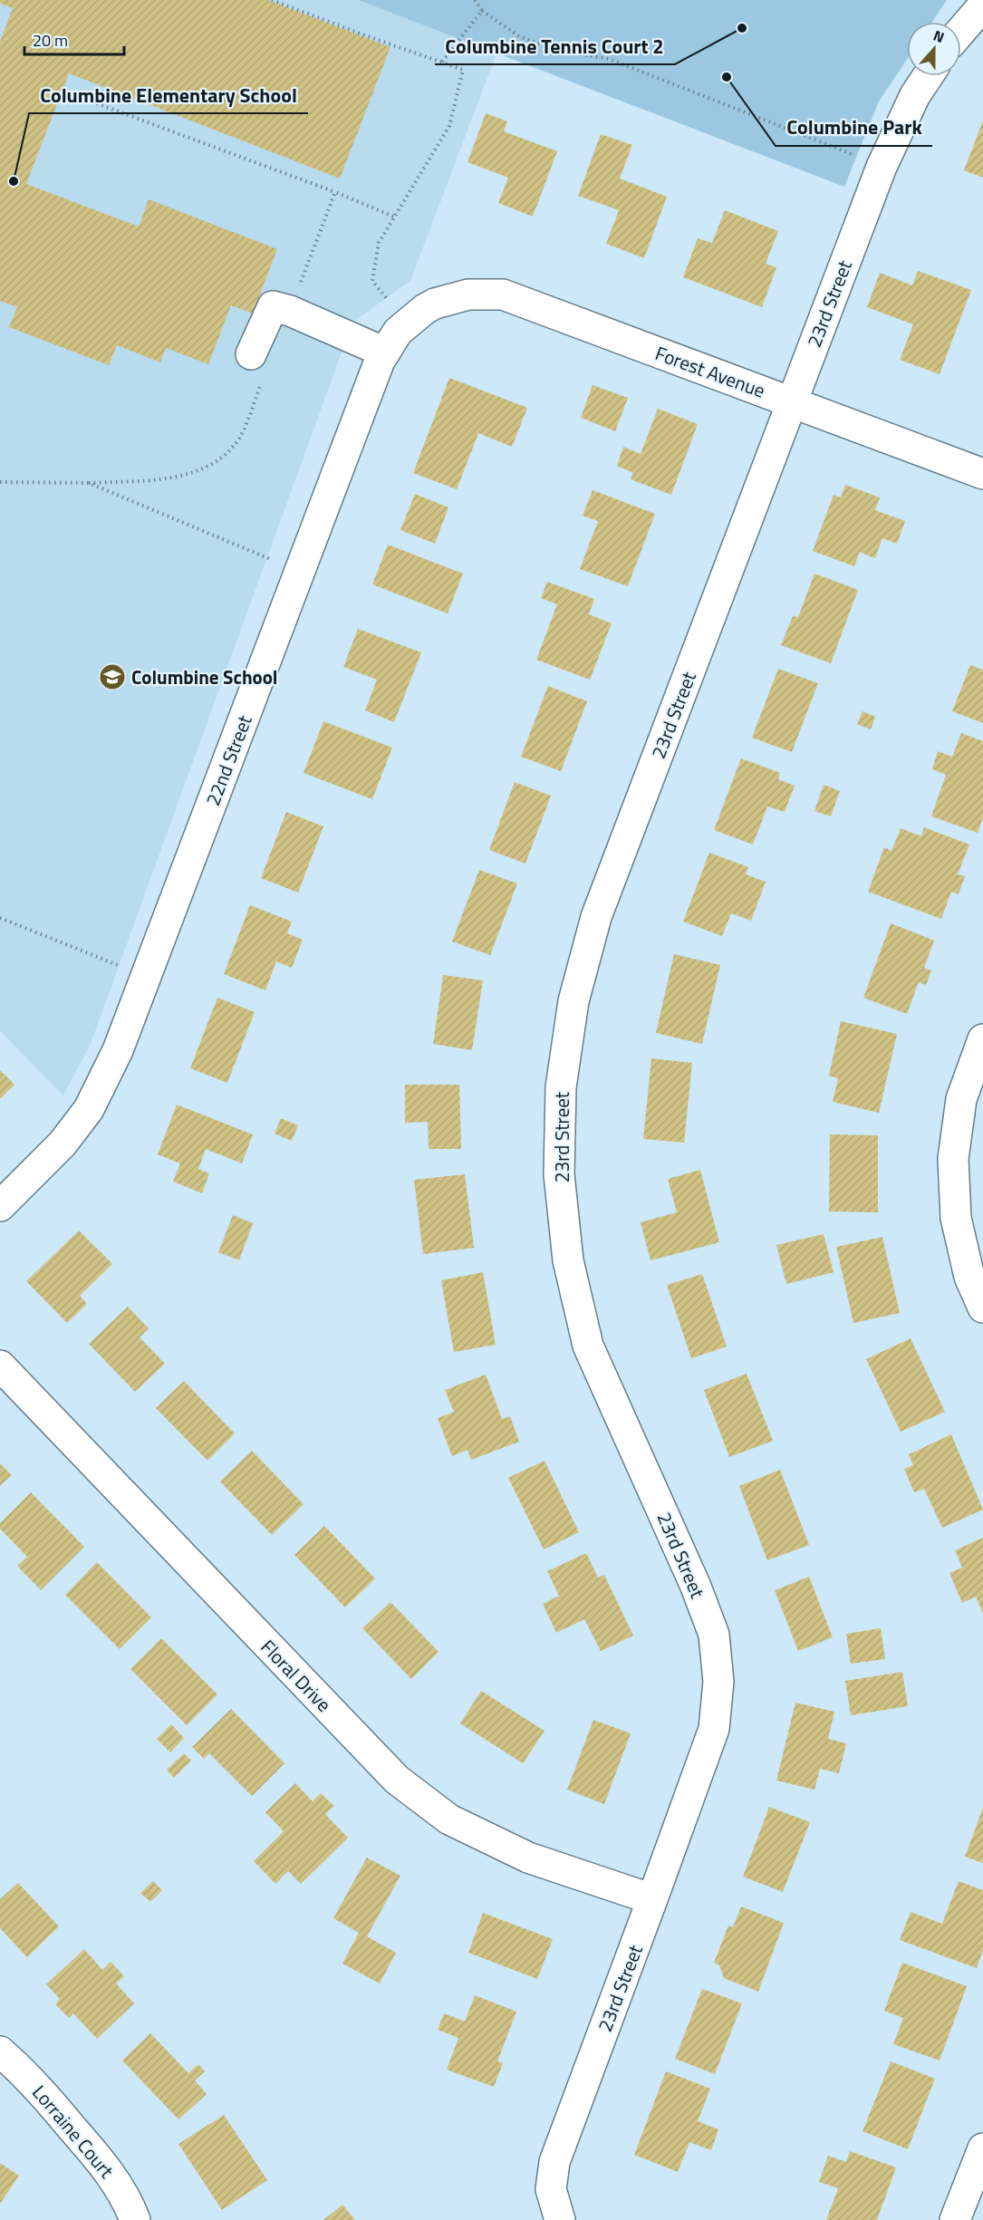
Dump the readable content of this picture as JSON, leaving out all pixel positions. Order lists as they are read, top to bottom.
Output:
{
  "streets": {
    "street": [
      "23rd Street",
      "Forest Avenue",
      "22nd Street",
      "Floral Drive",
      "Lorraine Court"
    ]
  },
  "crossings": [
    ["23rd Street", "Forest Avenue"],
    ["23rd Street", "Floral Drive"],
    ["Forest Avenue", "22nd Street"]
  ],
  "places": {
    "other": ["Columbine Tennis Court 2", "Columbine Park", "Columbine Elementary School"],
    "school or university": ["Columbine School"]
  },
  "scale_bar": "20 m",
  "north": "top"
}
